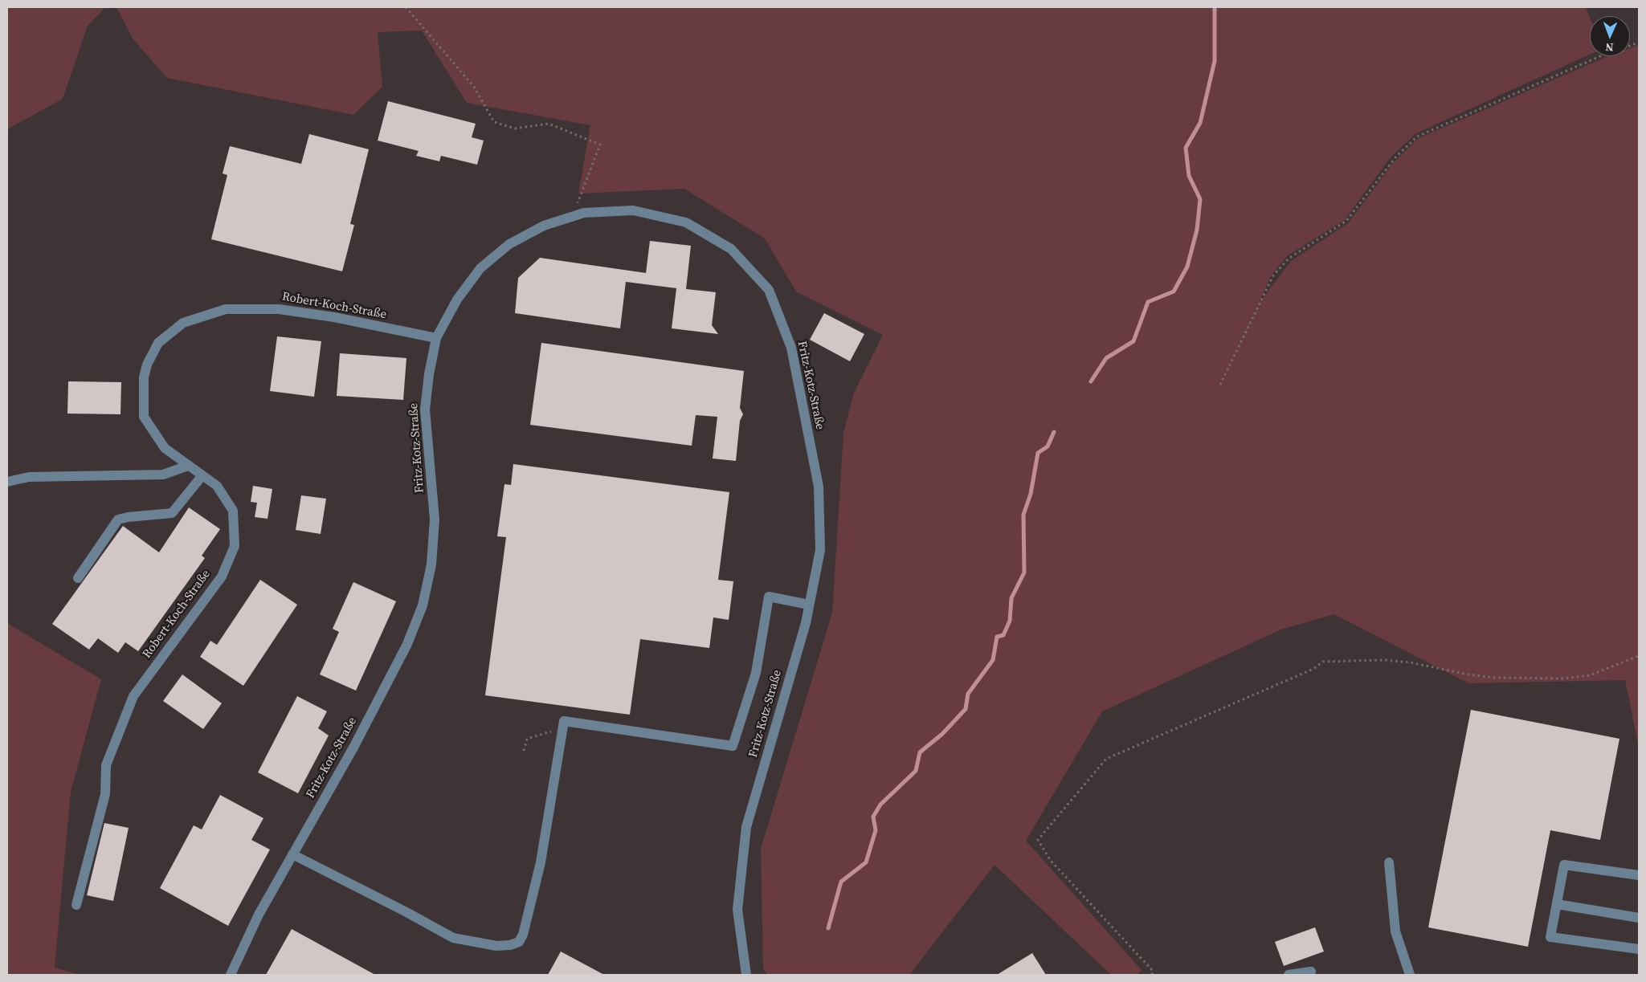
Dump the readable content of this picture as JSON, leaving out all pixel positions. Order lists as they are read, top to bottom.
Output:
{
  "streets": {
    "street": ["Robert-Koch-Straße", "Fritz-Kotz-Straße"]
  },
  "crossings": [
    ["Robert-Koch-Straße", "Fritz-Kotz-Straße"]
  ],
  "north": "bottom"
}
